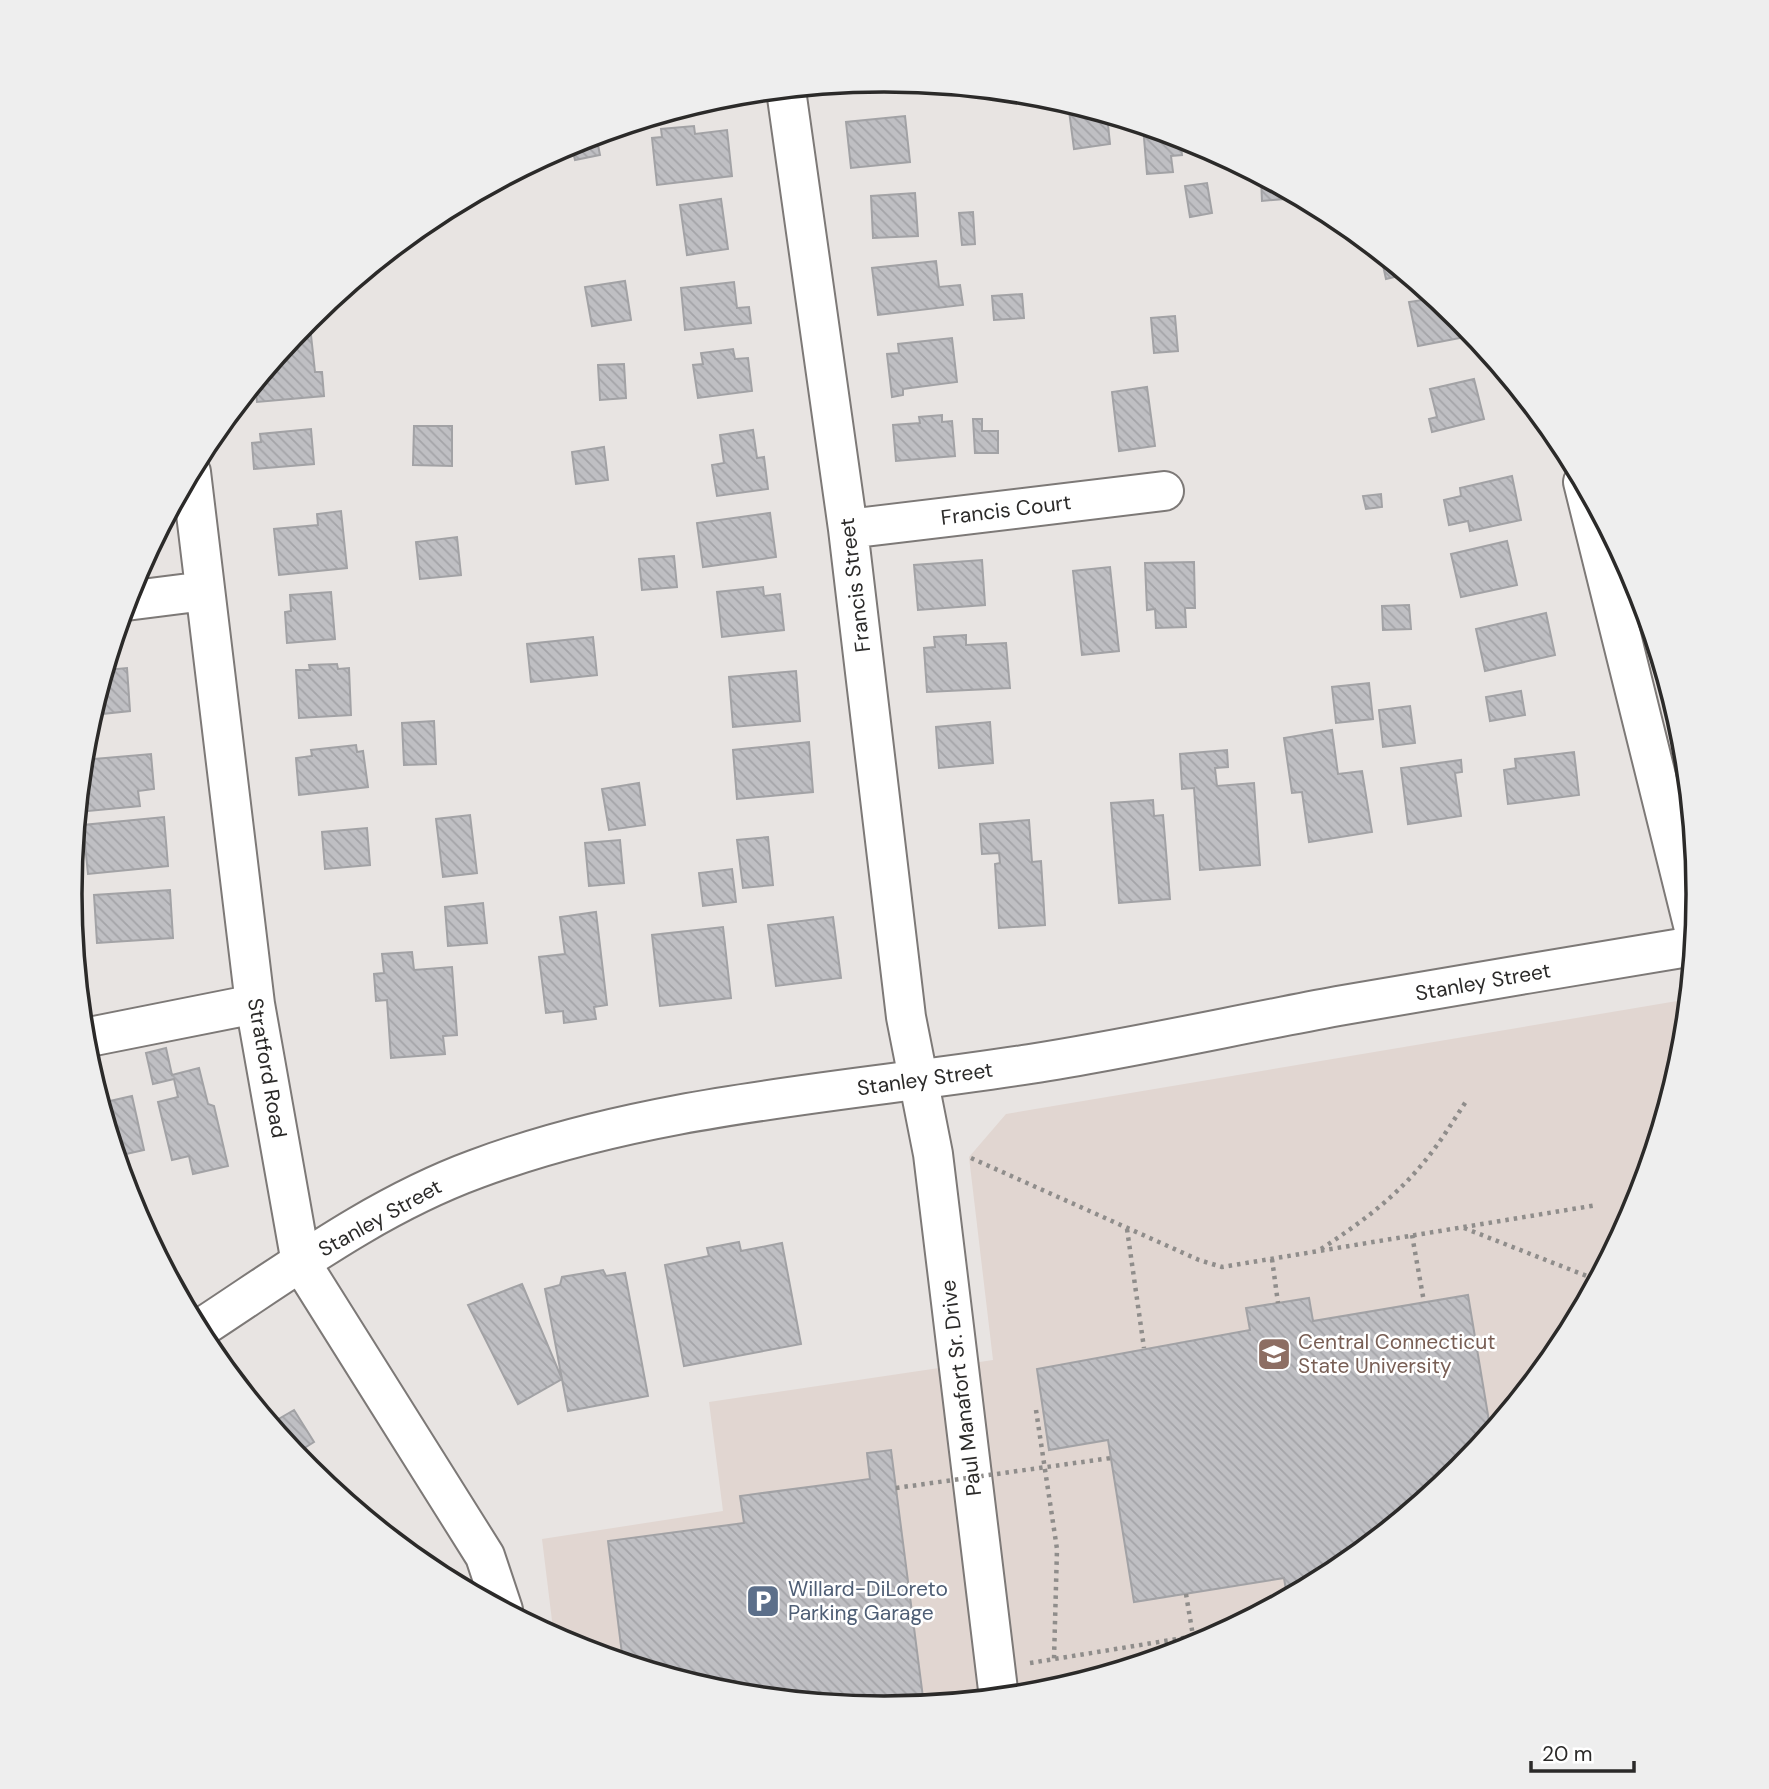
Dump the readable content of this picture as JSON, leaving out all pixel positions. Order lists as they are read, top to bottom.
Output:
{
  "streets": {
    "street": [
      "Francis Court",
      "Francis Street",
      "Stanley Street",
      "Stratford Road",
      "Paul Manafort Sr. Drive"
    ]
  },
  "crossings": [
    ["Francis Court", "Francis Street"],
    ["Francis Street", "Stanley Street"],
    ["Francis Street", "Paul Manafort Sr. Drive"],
    ["Stanley Street", "Stratford Road"],
    ["Stanley Street", "Paul Manafort Sr. Drive"]
  ],
  "places": {
    "school or university": ["Central Connecticut State University"],
    "parking": ["Willard-DiLoreto Parking Garage"]
  },
  "scale_bar": "20 m"
}
